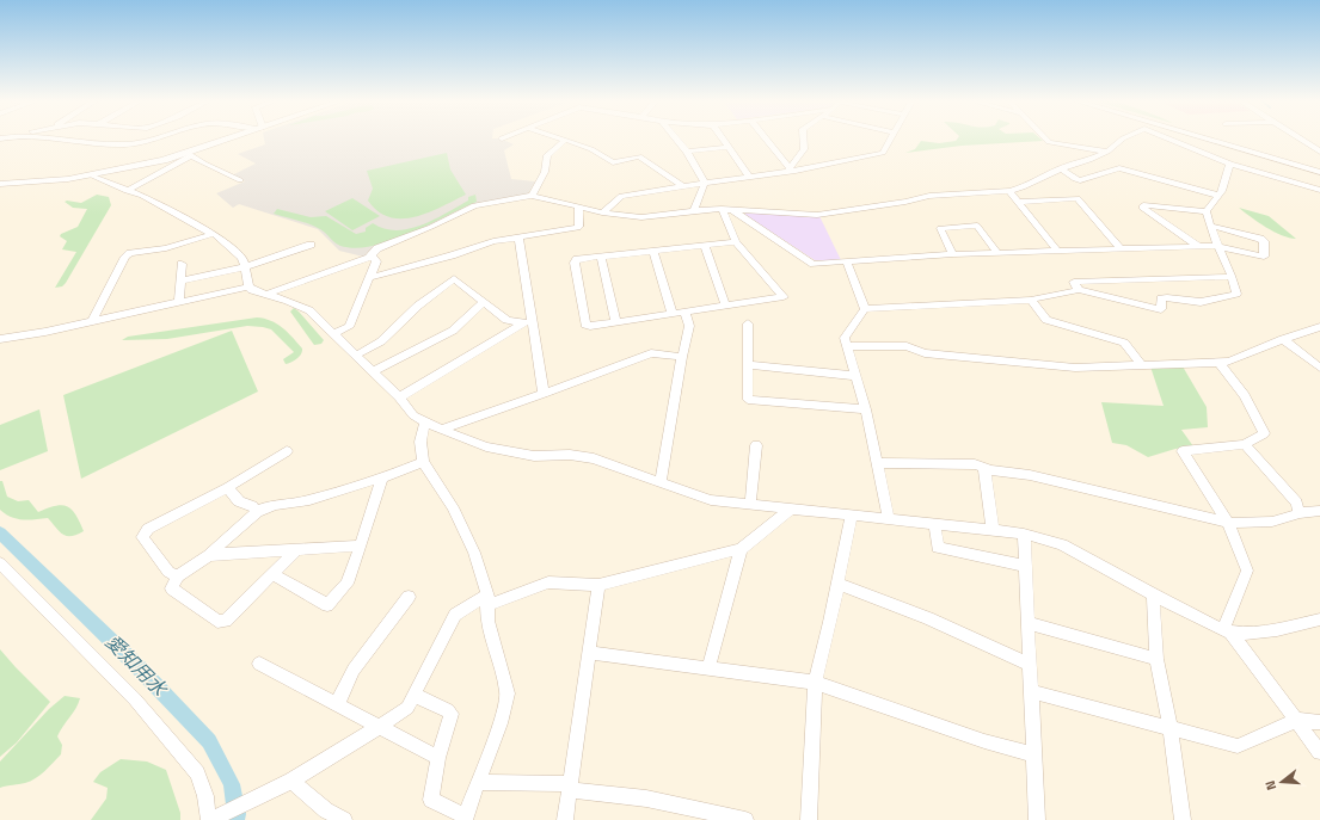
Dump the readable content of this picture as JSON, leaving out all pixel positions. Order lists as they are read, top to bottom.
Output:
{
  "water": ["愛知用水"],
  "north": "left"
}
